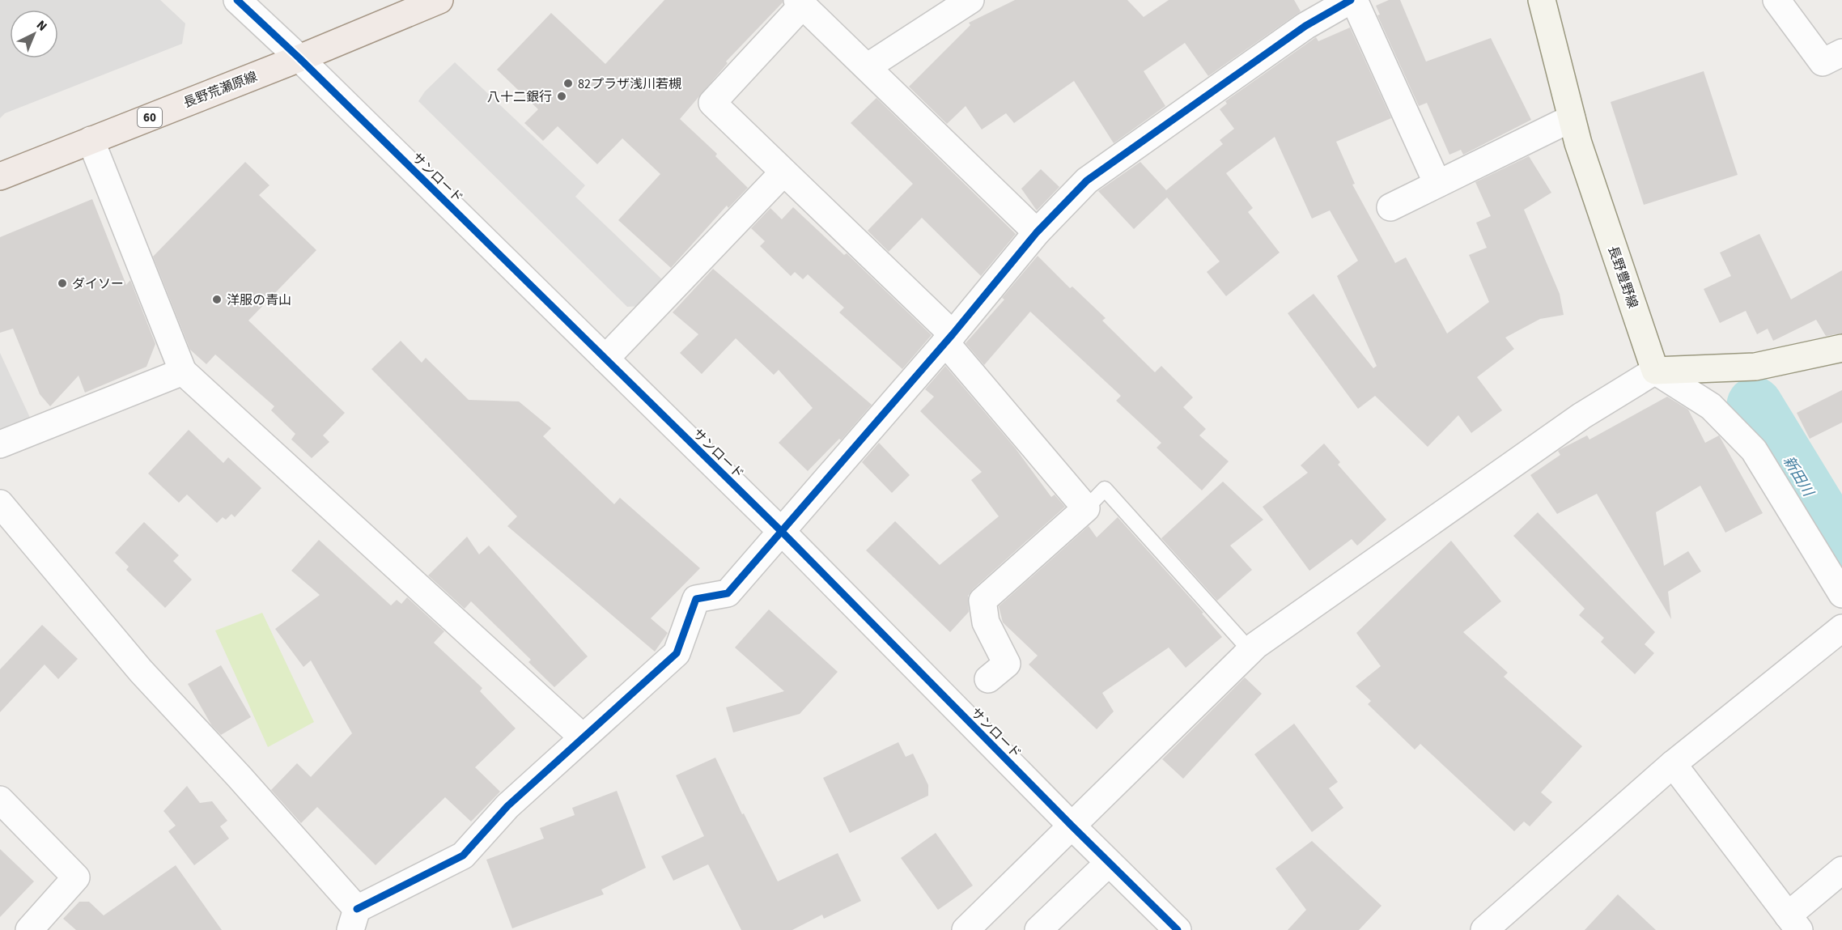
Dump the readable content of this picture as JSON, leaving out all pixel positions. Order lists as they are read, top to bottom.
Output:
{
  "streets": {
    "main road": ["長野荒瀬原線", "60", "長野豊野線"],
    "street": ["サンロード"]
  },
  "crossings": [
    ["長野荒瀬原線", "サンロード"]
  ],
  "water": ["新田川"],
  "places": [
    "82プラザ浅川若槻",
    "八十二銀行",
    "ダイソー",
    "洋服の青山"
  ],
  "north": "top right"
}
